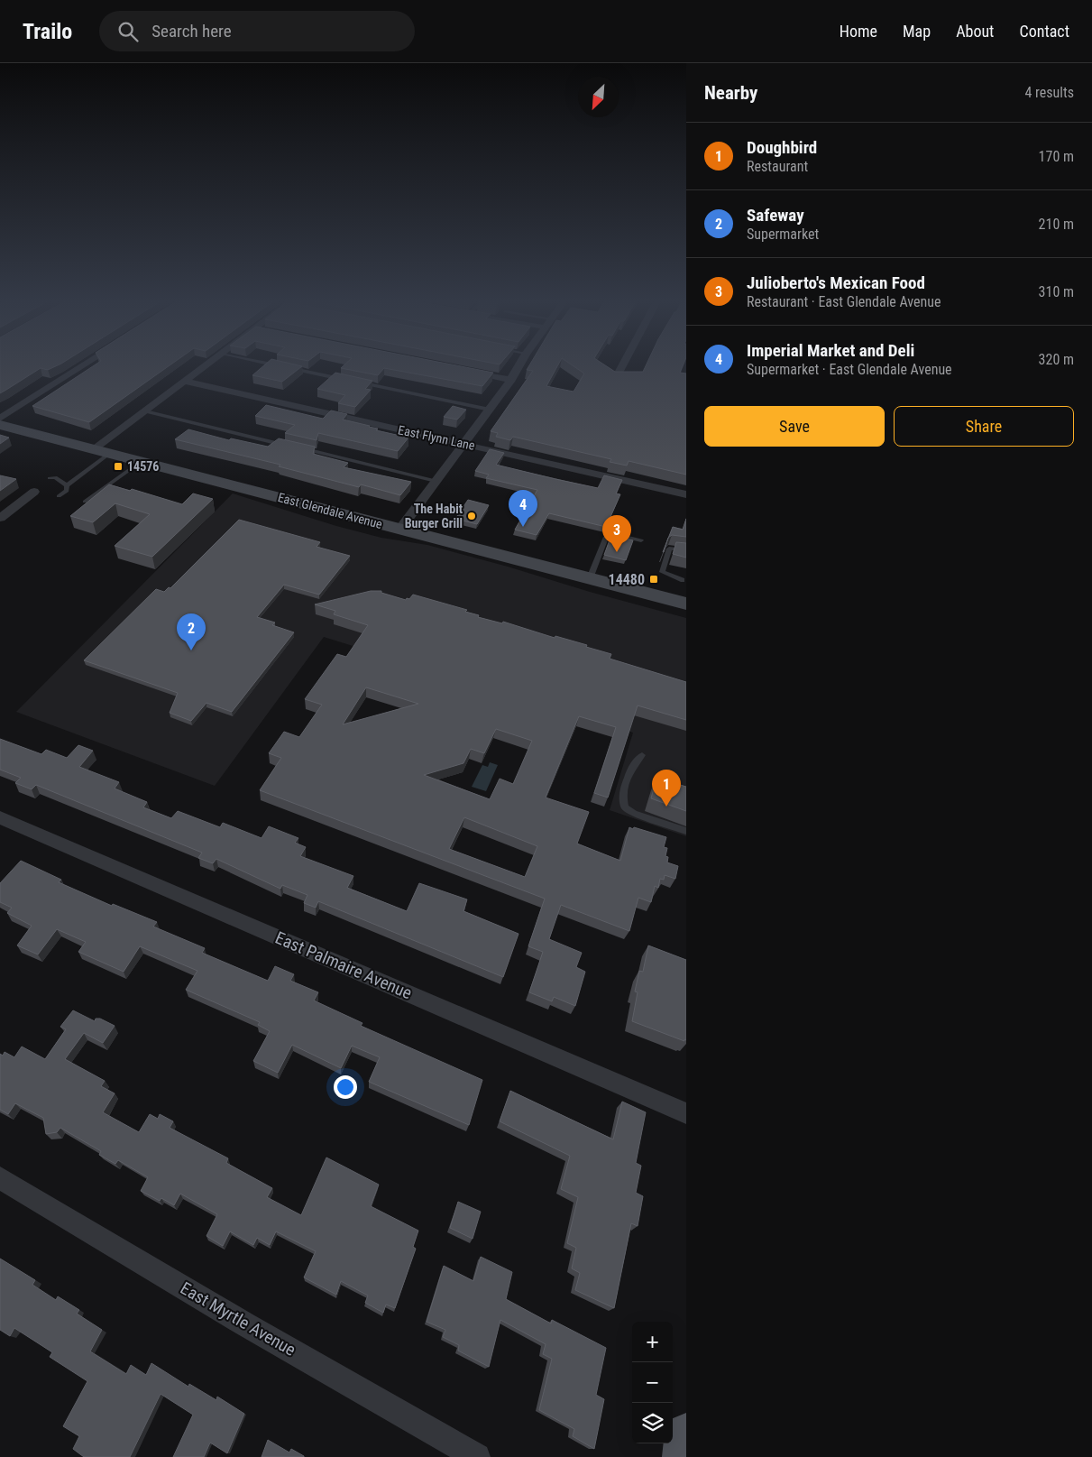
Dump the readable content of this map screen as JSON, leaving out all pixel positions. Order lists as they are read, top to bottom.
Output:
{
  "streets": {
    "main road": ["East Glendale Avenue"],
    "street": ["East Flynn Lane", "East Palmaire Avenue", "East Myrtle Avenue"]
  },
  "places": {
    "transit": ["14576", "14480"],
    "other": ["The Habit Burger Grill"]
  },
  "north": "bottom left",
  "page": {
    "header": "Trailo",
    "search": "Search here",
    "nav": [
      "Home",
      "Map",
      "About",
      "Contact"
    ],
    "heading": ["Nearby", "4 results"],
    "list": [
      {
        "mark": "1",
        "name": "Doughbird",
        "note": "Restaurant",
        "value": "170 m"
      },
      {
        "mark": "2",
        "name": "Safeway",
        "note": "Supermarket",
        "value": "210 m"
      },
      {
        "mark": "3",
        "name": "Julioberto's Mexican Food",
        "note": "Restaurant · East Glendale Avenue",
        "value": "310 m"
      },
      {
        "mark": "4",
        "name": "Imperial Market and Deli",
        "note": "Supermarket · East Glendale Avenue",
        "value": "320 m"
      }
    ],
    "buttons": ["Save", "Share"],
    "pins": [
      "4",
      "3",
      "2",
      "1"
    ],
    "map_buttons": ["+", "−"]
  }
}
